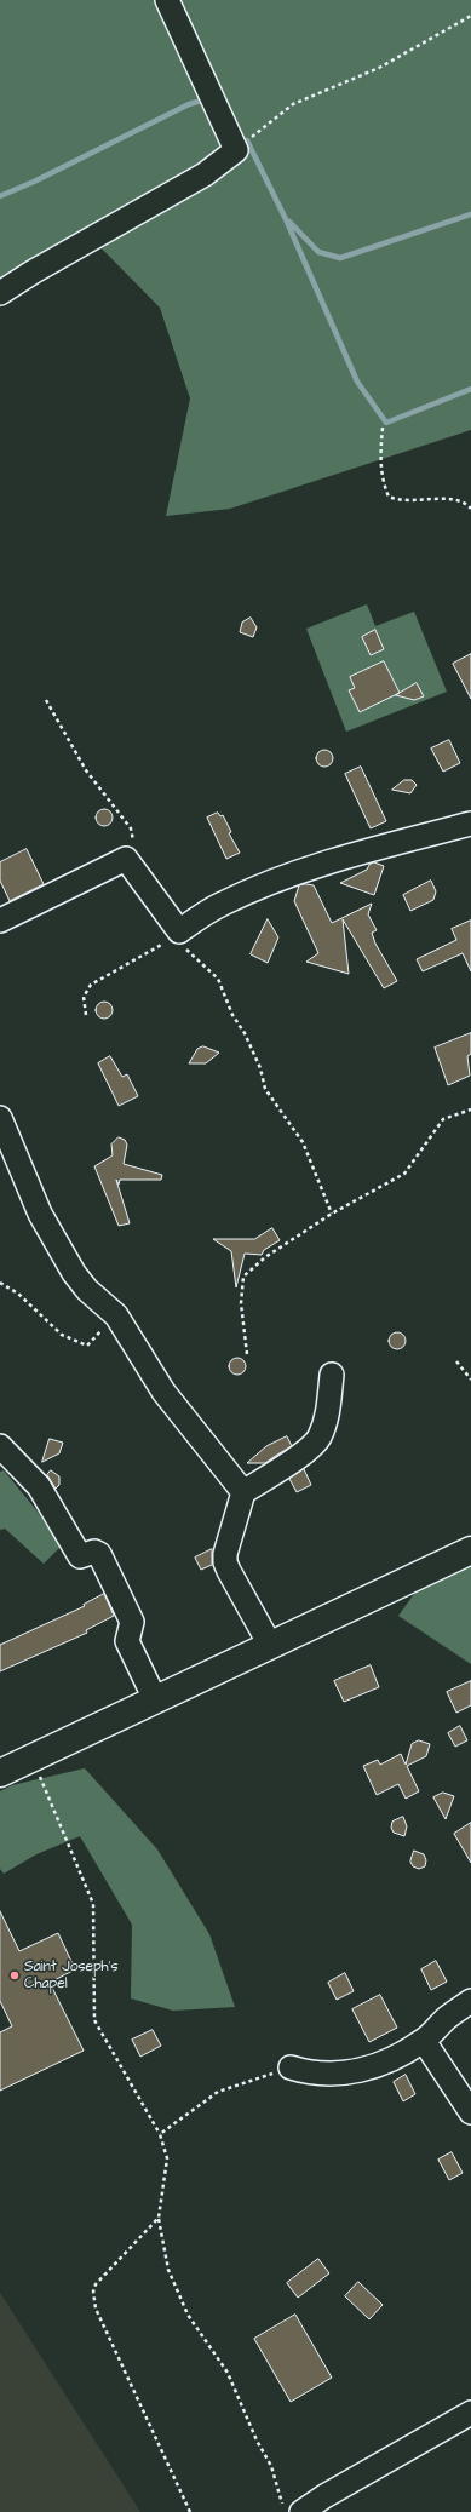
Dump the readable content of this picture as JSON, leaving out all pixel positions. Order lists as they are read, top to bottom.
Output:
{
  "places": ["Saint Joseph's Chapel"]
}
